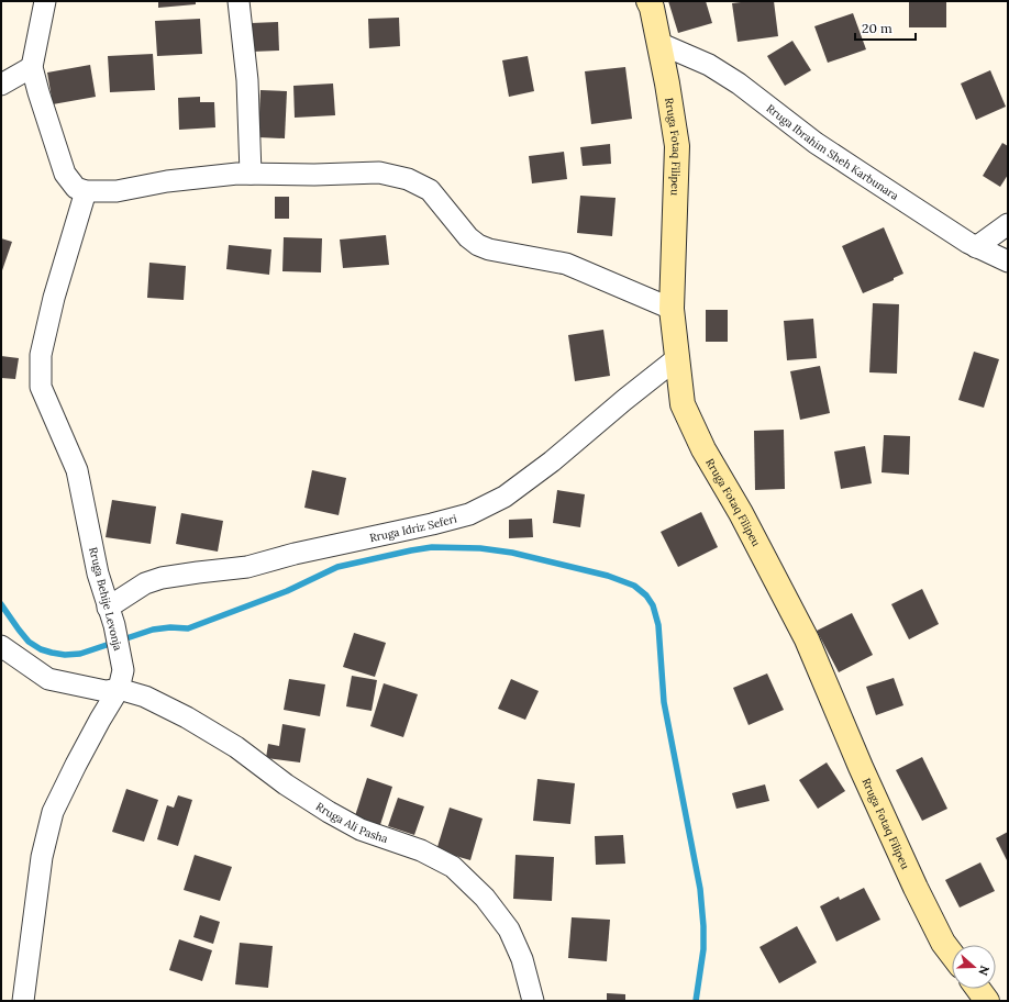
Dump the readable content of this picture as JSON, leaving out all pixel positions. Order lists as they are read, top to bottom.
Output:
{
  "streets": {
    "main road": ["Rruga Fotaq Filipeu"],
    "street": [
      "Rruga Ibrahim Sheh Karbunara",
      "Rruga Idriz Seferi",
      "Rruga Behije Levonja",
      "Rruga Ali Pasha"
    ]
  },
  "crossings": [
    ["Rruga Fotaq Filipeu", "Rruga Ibrahim Sheh Karbunara"],
    ["Rruga Fotaq Filipeu", "Rruga Idriz Seferi"],
    ["Rruga Idriz Seferi", "Rruga Behije Levonja"],
    ["Rruga Behije Levonja", "Rruga Ali Pasha"]
  ],
  "scale_bar": "20 m",
  "north": "right"
}
